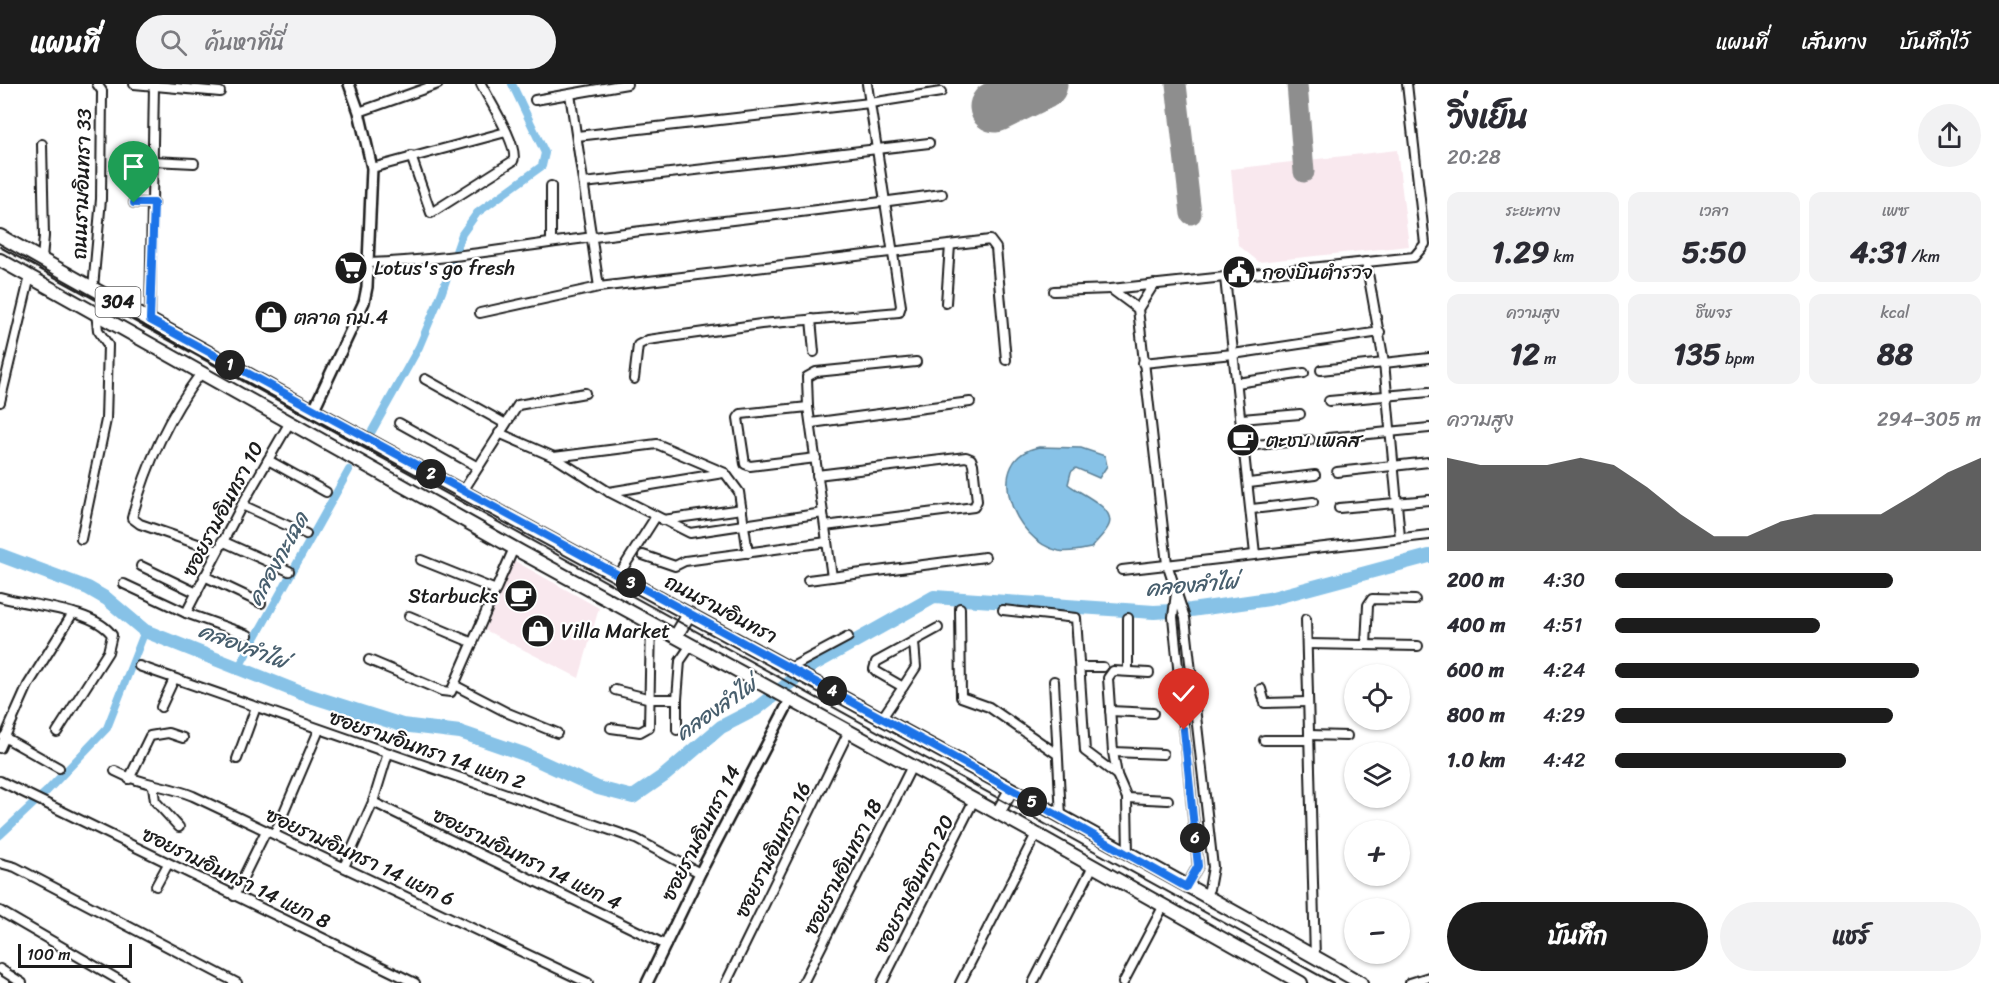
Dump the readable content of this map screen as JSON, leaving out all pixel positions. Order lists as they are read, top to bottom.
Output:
{
  "streets": {
    "main road": ["304", "ถนนรามอินทรา"],
    "street": [
      "ถนนรามอินทรา 33",
      "ซอยรามอินทรา 10",
      "ซอยรามอินทรา 14 แยก 2",
      "ซอยรามอินทรา 14",
      "ซอยรามอินทรา 16",
      "ซอยรามอินทรา 14 แยก 6",
      "ซอยรามอินทรา 14 แยก 4",
      "ซอยรามอินทรา 18",
      "ซอยรามอินทรา 14 แยก 8",
      "ซอยรามอินทรา 20"
    ]
  },
  "crossings": [
    ["ถนนรามอินทรา 33", "ถนนรามอินทรา"],
    ["304", "ซอยรามอินทรา 10"],
    ["304", "ซอยรามอินทรา 14"],
    ["304", "ซอยรามอินทรา 16"],
    ["304", "ซอยรามอินทรา 18"],
    ["304", "ซอยรามอินทรา 20"],
    ["ซอยรามอินทรา 14 แยก 2", "ซอยรามอินทรา 14"],
    ["ซอยรามอินทรา 14", "ซอยรามอินทรา 14 แยก 4"]
  ],
  "water": ["คลองกะเฉด", "คลองลำไผ่"],
  "places": {
    "supermarket": ["Lotus's go fresh"],
    "public building": ["กองบินตำรวจ"],
    "shop": ["ตลาด กม.4", "Villa Market"],
    "cafe": ["ตะชบ เพลส", "Starbucks"]
  },
  "scale_bar": "100 m",
  "page": {
    "header": "แผนที่",
    "search": "ค้นหาที่นี่",
    "nav": ["แผนที่", "เส้นทาง", "บันทึกไว้"],
    "heading": ["วิ่งเย็น", "20:28"],
    "stats": [
      ["ระยะทาง", "1.29 km"],
      ["เวลา", "5:50"],
      ["เพซ", "4:31 /km"],
      ["ความสูง", "12 m"],
      ["ชีพจร", "135 bpm"],
      ["kcal", "88"]
    ],
    "pins": [
      "1",
      "2",
      "3",
      "4",
      "5",
      "6"
    ],
    "chart": ["ความสูง", "294–305 m"],
    "list": [
      {
        "name": "200 m",
        "note": "4:30"
      },
      {
        "name": "400 m",
        "note": "4:51"
      },
      {
        "name": "600 m",
        "note": "4:24"
      },
      {
        "name": "800 m",
        "note": "4:29"
      },
      {
        "name": "1.0 km",
        "note": "4:42"
      }
    ],
    "map_buttons": ["+", "−"],
    "buttons": ["บันทึก", "แชร์"],
    "scale": "100 m"
  }
}
